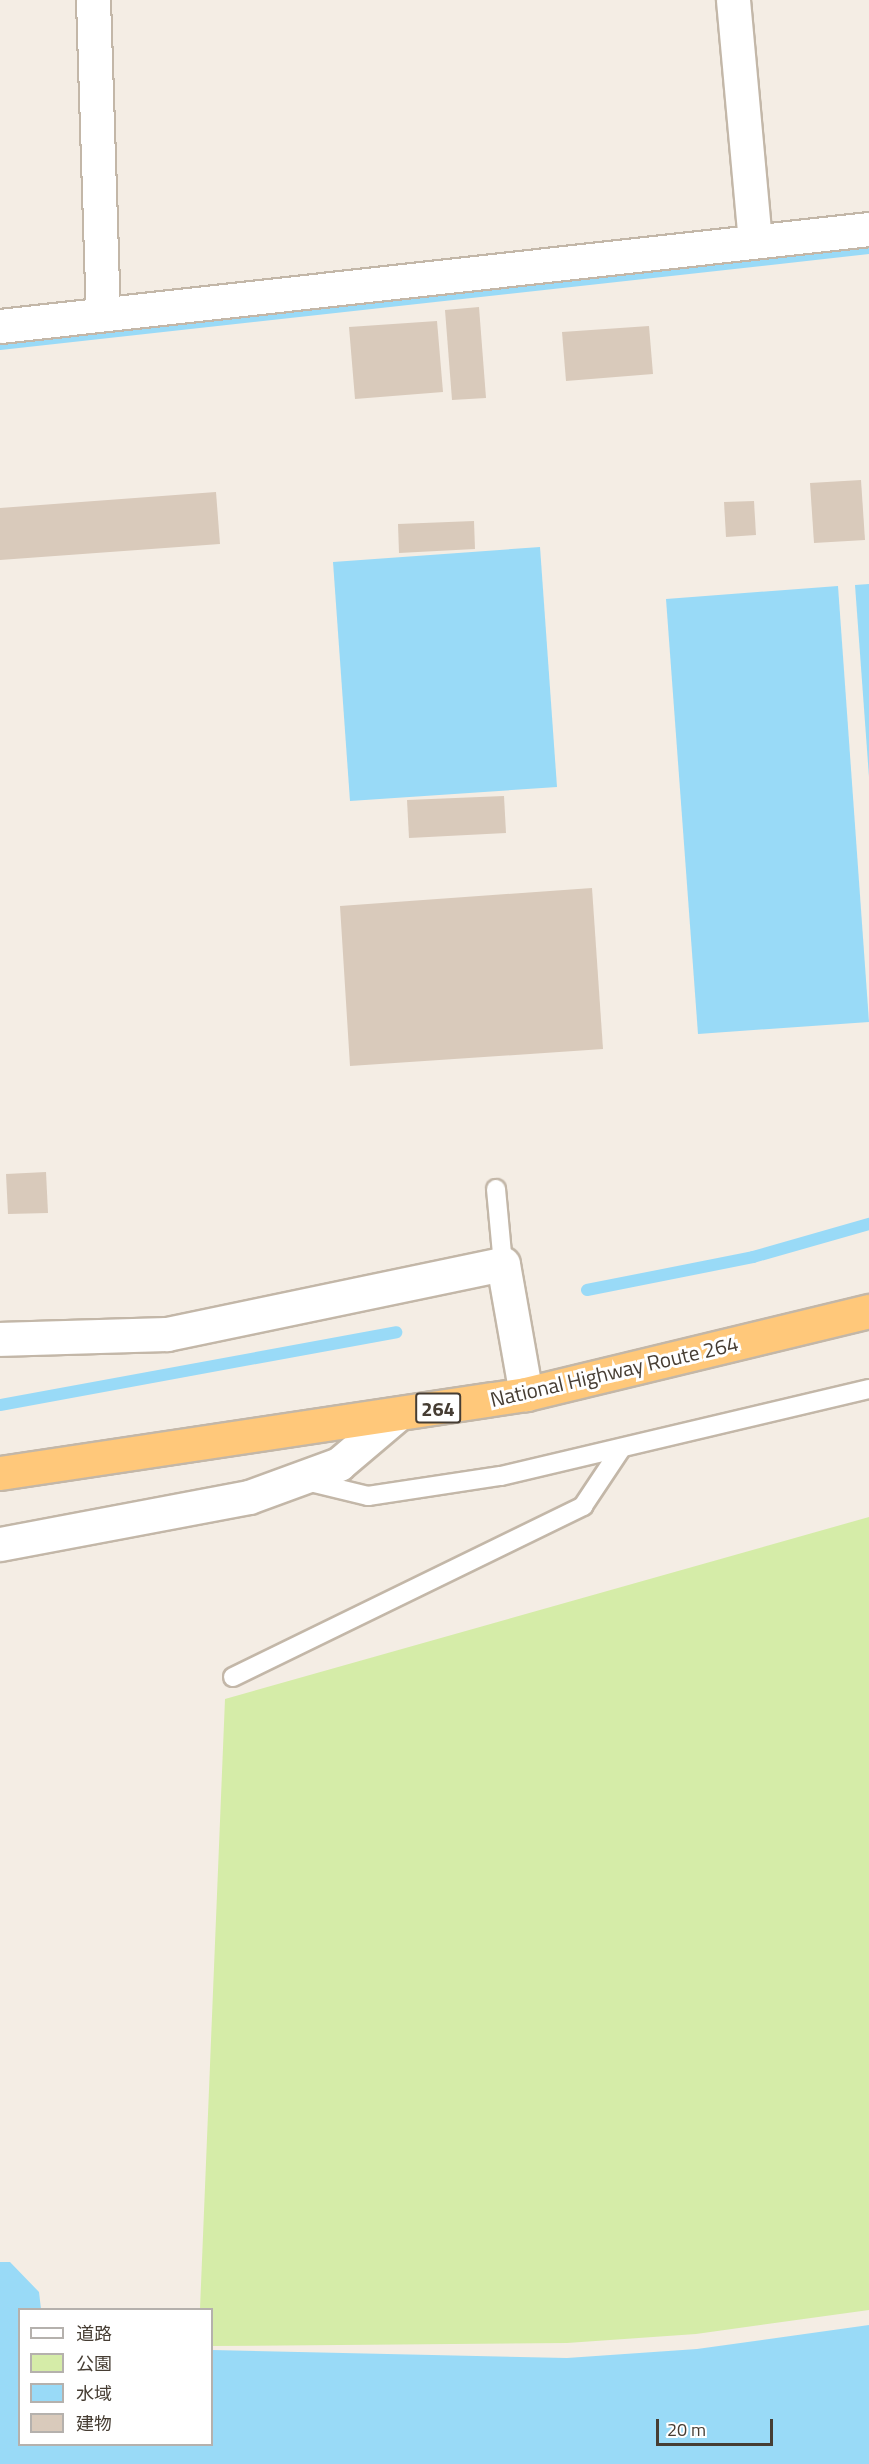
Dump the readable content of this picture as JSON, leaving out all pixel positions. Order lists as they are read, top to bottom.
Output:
{
  "streets": {
    "highway": ["National Highway Route 264", "264"]
  },
  "legend": [
    "道路",
    "公園",
    "水域",
    "建物"
  ],
  "scale_bar": "20 m"
}
